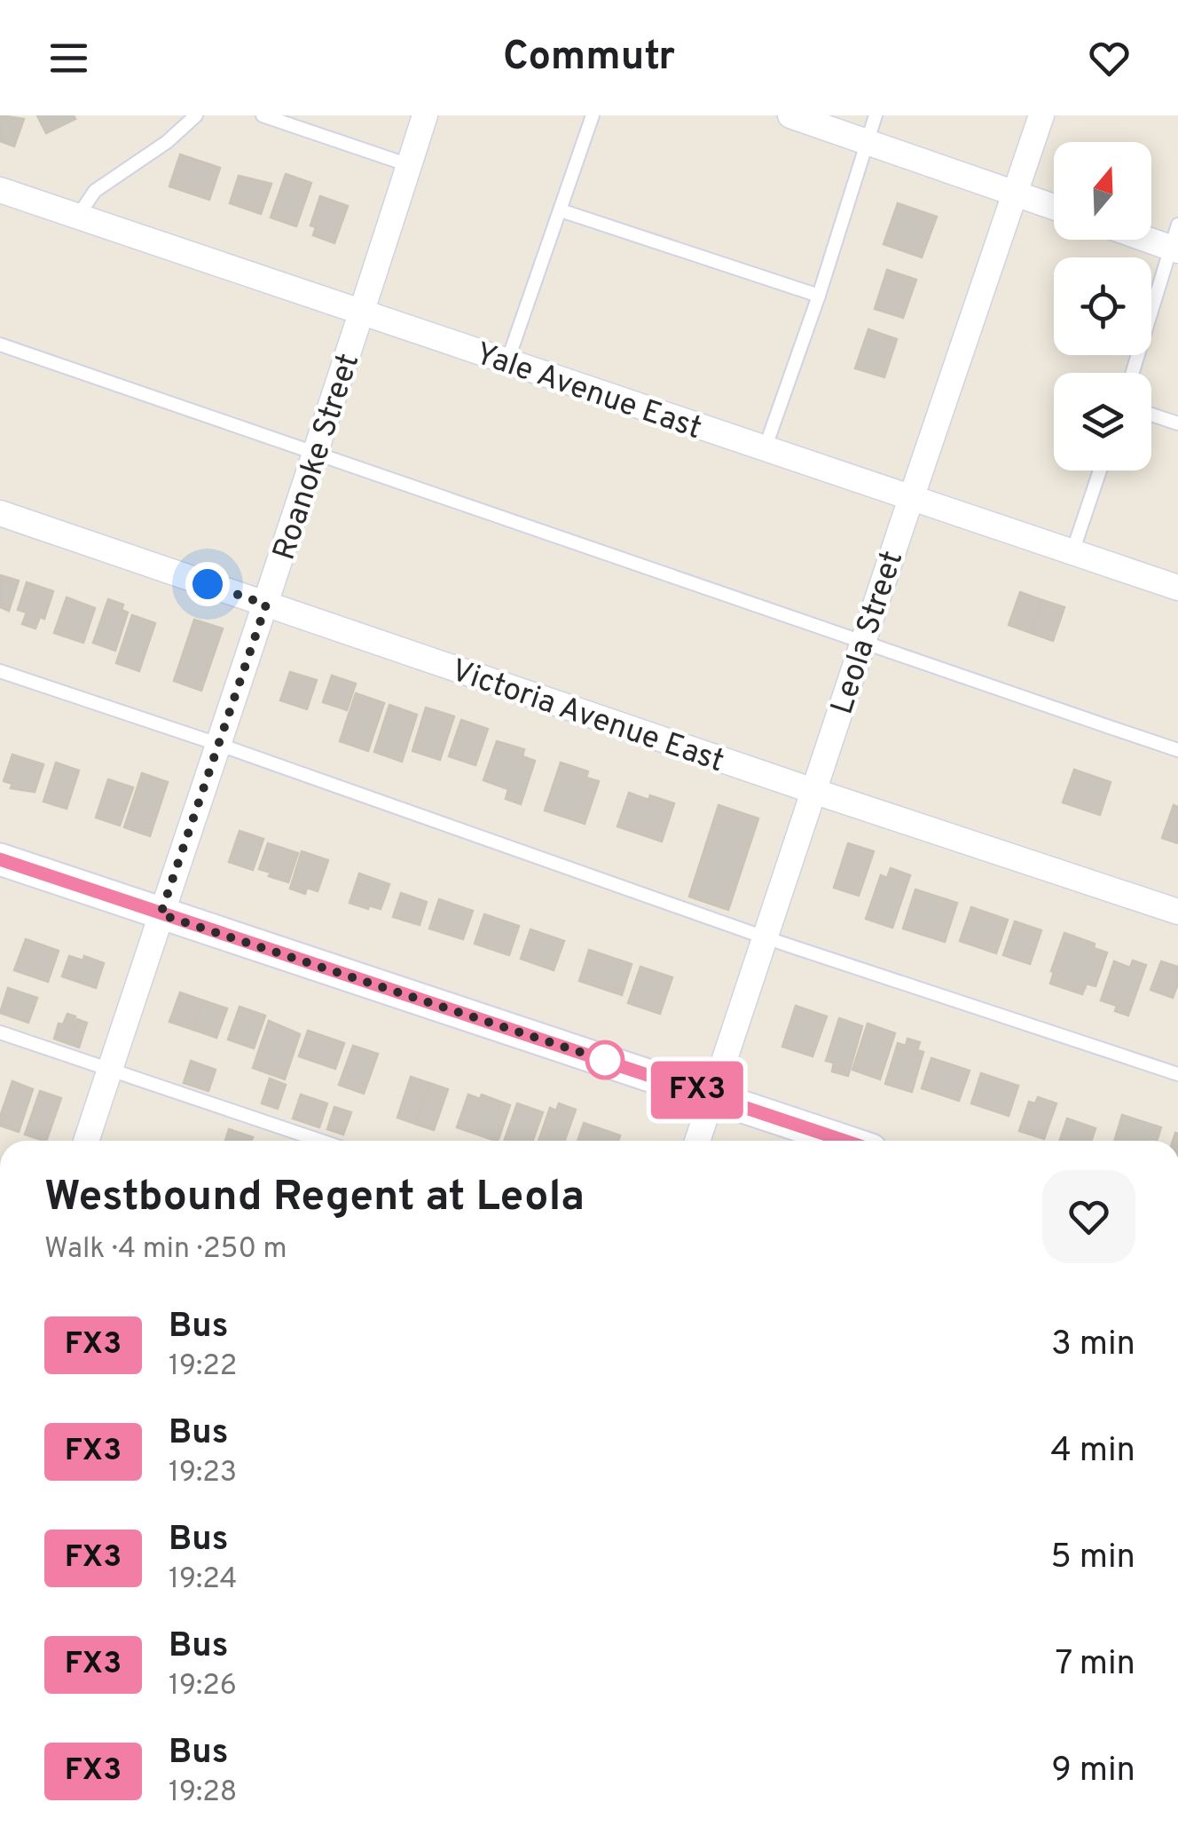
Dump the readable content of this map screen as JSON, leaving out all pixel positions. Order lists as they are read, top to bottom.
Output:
{
  "streets": {
    "street": [
      "Yale Avenue East",
      "Roanoke Street",
      "Leola Street",
      "Victoria Avenue East"
    ]
  },
  "crossings": [
    ["Yale Avenue East", "Roanoke Street"],
    ["Yale Avenue East", "Leola Street"],
    ["Roanoke Street", "Victoria Avenue East"],
    ["Leola Street", "Victoria Avenue East"]
  ],
  "lines": ["bus line FX3"],
  "north": "top",
  "page": {
    "header": "Commutr",
    "on_map": "FX3",
    "heading": ["Westbound Regent at Leola", "Walk · 4 min · 250 m"],
    "list": [
      {
        "mark": "FX3",
        "name": "Bus",
        "note": "19:22",
        "value": "3 min"
      },
      {
        "mark": "FX3",
        "name": "Bus",
        "note": "19:23",
        "value": "4 min"
      },
      {
        "mark": "FX3",
        "name": "Bus",
        "note": "19:24",
        "value": "5 min"
      },
      {
        "mark": "FX3",
        "name": "Bus",
        "note": "19:26",
        "value": "7 min"
      },
      {
        "mark": "FX3",
        "name": "Bus",
        "note": "19:28",
        "value": "9 min"
      }
    ]
  }
}
